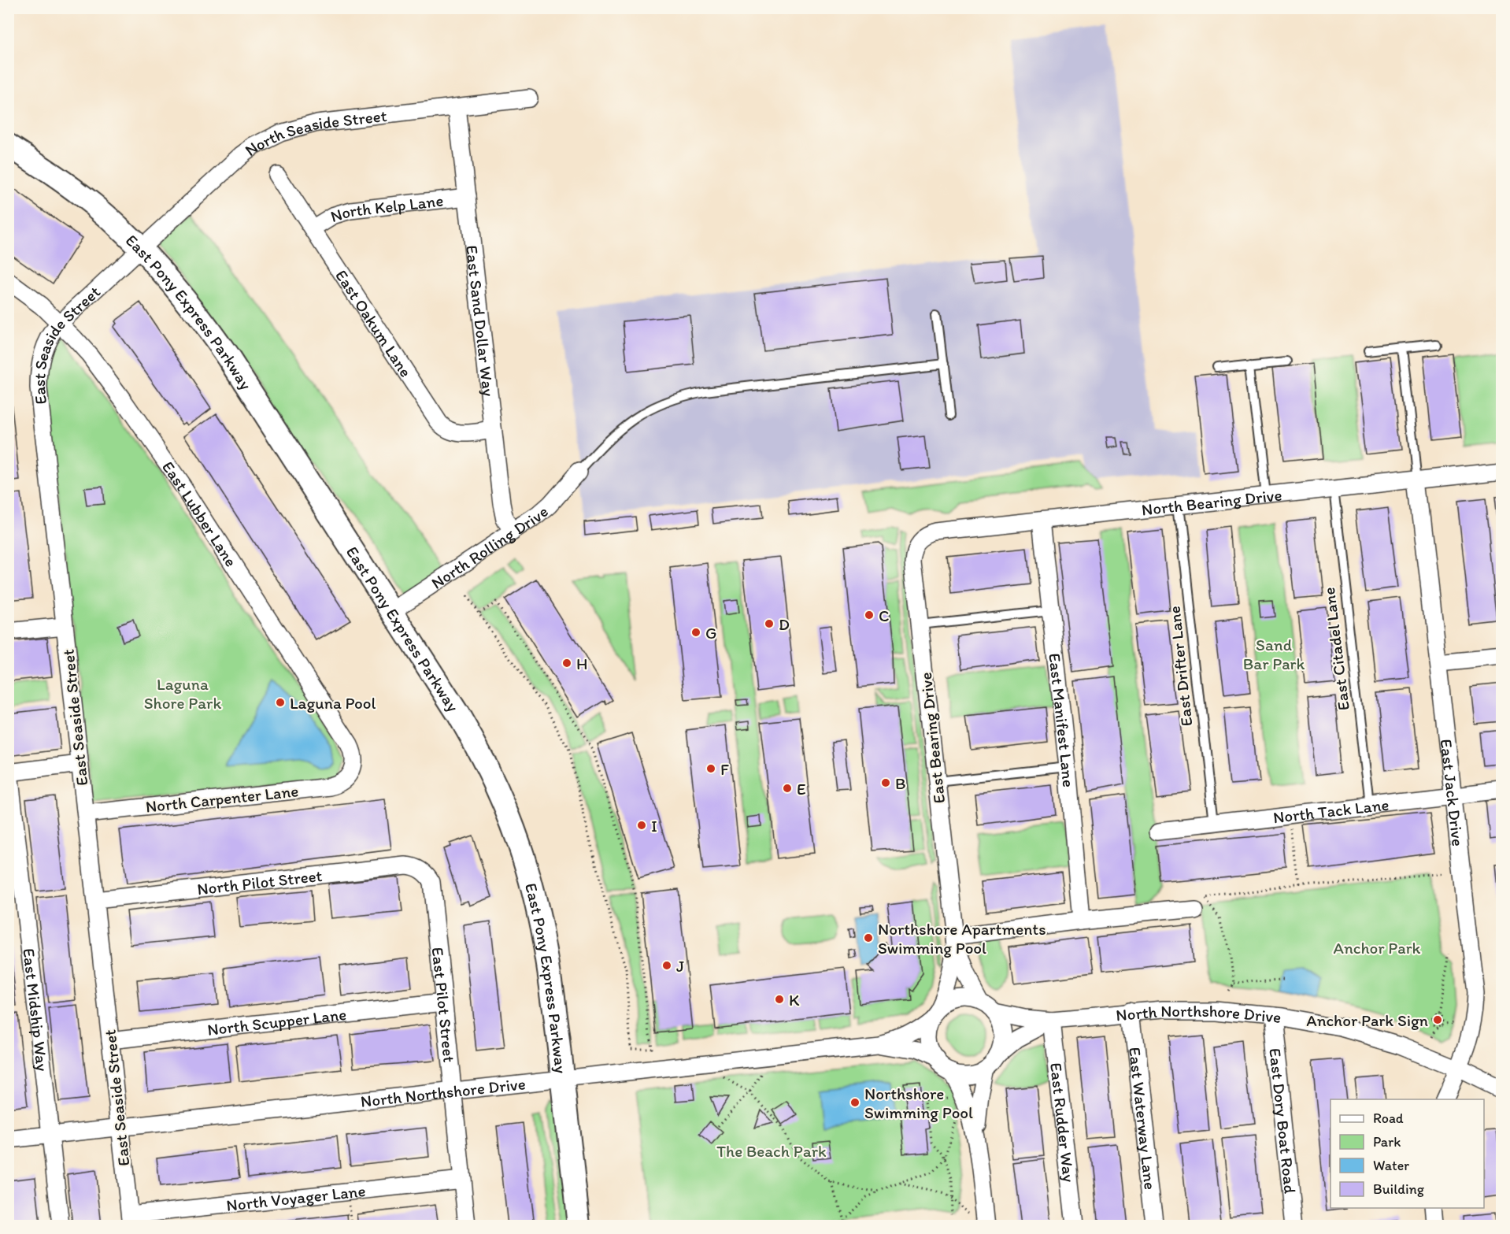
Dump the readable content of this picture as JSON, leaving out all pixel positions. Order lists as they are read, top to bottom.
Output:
{
  "streets": {
    "main road": ["East Pony Express Parkway"],
    "street": [
      "North Seaside Street",
      "North Kelp Lane",
      "East Sand Dollar Way",
      "East Oakum Lane",
      "East Seaside Street",
      "North Bearing Drive",
      "East Lubber Lane",
      "North Rolling Drive",
      "East Manifest Lane",
      "East Bearing Drive",
      "East Jack Drive",
      "North Carpenter Lane",
      "North Tack Lane",
      "North Pilot Street",
      "East Pilot Street",
      "East Midship Way",
      "North Northshore Drive",
      "North Scupper Lane",
      "East Waterway Lane",
      "East Dory Boat Road",
      "East Rudder Way",
      "North Voyager Lane"
    ],
    "lane": ["East Citadel Lane", "East Drifter Lane"]
  },
  "crossings": [
    ["North Seaside Street", "East Pony Express Parkway"],
    ["North Seaside Street", "East Sand Dollar Way"],
    ["North Seaside Street", "East Seaside Street"],
    ["North Kelp Lane", "East Sand Dollar Way"],
    ["North Kelp Lane", "East Oakum Lane"],
    ["East Pony Express Parkway", "East Seaside Street"],
    ["East Pony Express Parkway", "North Rolling Drive"],
    ["East Pony Express Parkway", "North Northshore Drive"],
    ["East Sand Dollar Way", "East Oakum Lane"],
    ["East Sand Dollar Way", "North Rolling Drive"],
    ["East Seaside Street", "East Lubber Lane"],
    ["East Seaside Street", "North Carpenter Lane"],
    ["East Seaside Street", "North Pilot Street"],
    ["East Seaside Street", "North Northshore Drive"],
    ["East Seaside Street", "North Scupper Lane"],
    ["East Seaside Street", "North Voyager Lane"],
    ["North Bearing Drive", "East Citadel Lane"],
    ["North Bearing Drive", "East Drifter Lane"],
    ["North Bearing Drive", "East Manifest Lane"],
    ["North Bearing Drive", "East Bearing Drive"],
    ["North Bearing Drive", "East Jack Drive"],
    ["East Lubber Lane", "North Carpenter Lane"],
    ["East Citadel Lane", "North Tack Lane"],
    ["East Drifter Lane", "North Tack Lane"],
    ["East Jack Drive", "North Tack Lane"],
    ["East Jack Drive", "North Northshore Drive"],
    ["North Pilot Street", "East Pilot Street"],
    ["East Pilot Street", "North Northshore Drive"],
    ["East Pilot Street", "North Scupper Lane"],
    ["East Pilot Street", "North Voyager Lane"],
    ["East Midship Way", "North Northshore Drive"],
    ["North Northshore Drive", "East Waterway Lane"],
    ["North Northshore Drive", "East Dory Boat Road"],
    ["North Northshore Drive", "East Rudder Way"]
  ],
  "parks": [
    "Sand Bar Park",
    "Laguna Shore Park",
    "Anchor Park",
    "The Beach Park"
  ],
  "places": [
    "C",
    "D",
    "G",
    "H",
    "Laguna Pool",
    "F",
    "B",
    "E",
    "I",
    "Northshore Apartments Swimming Pool",
    "J",
    "K",
    "Anchor Park Sign",
    "Northshore Swimming Pool"
  ],
  "legend": [
    "Road",
    "Park",
    "Water",
    "Building"
  ]
}
